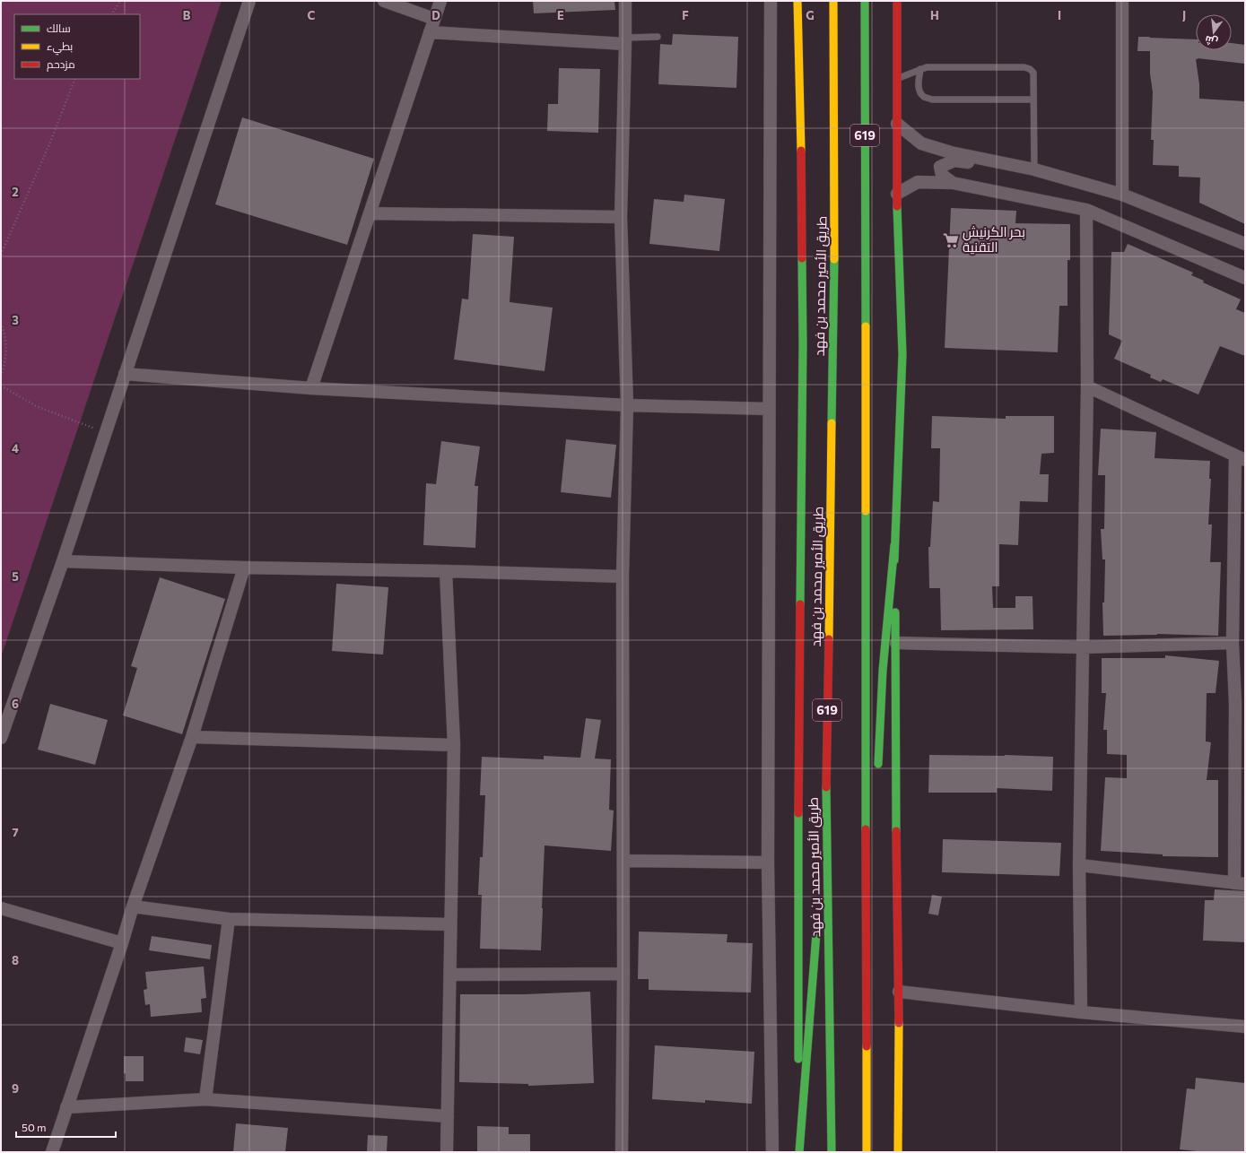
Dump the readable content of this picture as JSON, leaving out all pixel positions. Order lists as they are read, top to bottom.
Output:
{
  "streets": {
    "main road": ["619", "طريق الأمير محمد بن فهد"]
  },
  "places": {
    "supermarket": ["بحر الكرنيش التقنية"]
  },
  "legend": ["سالك", "بطيء", "مزدحم"],
  "scale_bar": "50 m",
  "north": "bottom",
  "grid": {
    "columns": [
      "B",
      "C",
      "D",
      "E",
      "F",
      "G",
      "H",
      "I",
      "J"
    ],
    "rows": [
      "2",
      "3",
      "4",
      "5",
      "6",
      "7",
      "8",
      "9"
    ]
  }
}
